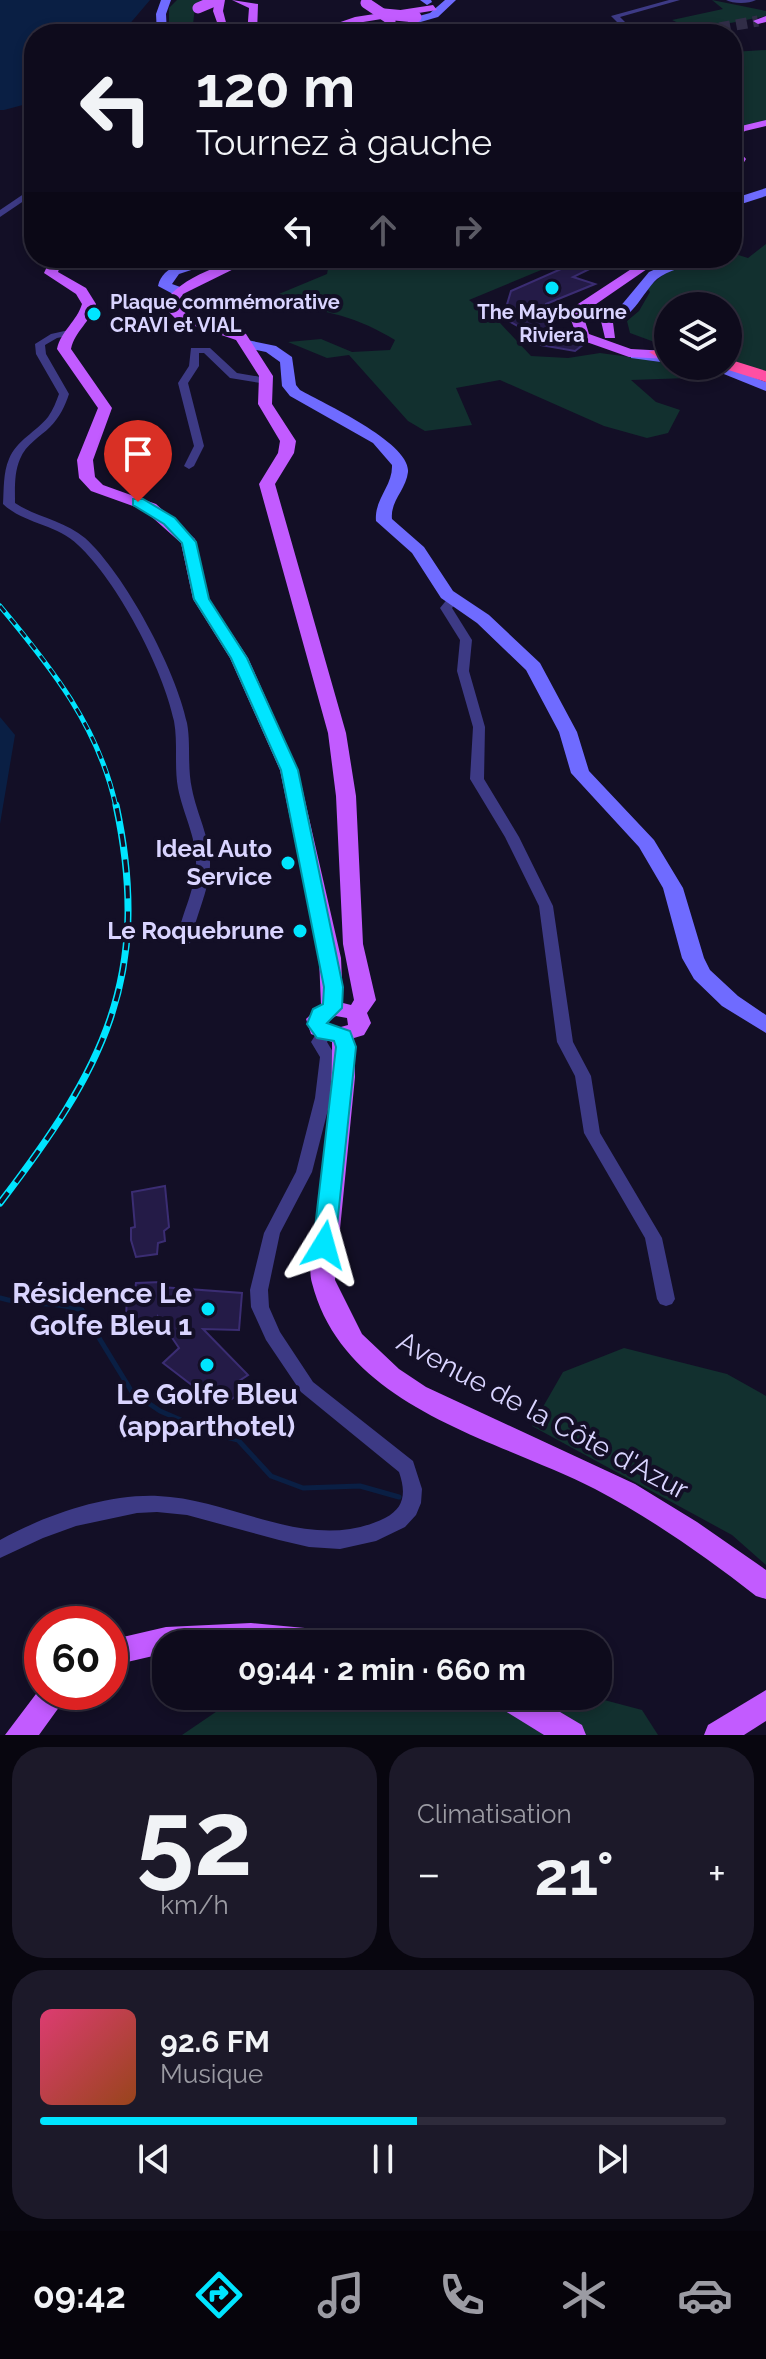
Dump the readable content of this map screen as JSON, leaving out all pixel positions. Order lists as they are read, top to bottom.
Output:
{
  "streets": {
    "main road": ["Avenue de la Côte d'Azur"]
  },
  "places": [
    "The Maybourne Riviera",
    "Plaque commémorative CRAVI et VIAL",
    "Ideal Auto Service",
    "Le Roquebrune",
    "Résidence Le Golfe Bleu 1",
    "Le Golfe Bleu (apparthotel)"
  ],
  "page": {
    "turn": ["120 m", "Tournez à gauche"],
    "limit": "60",
    "trip": "09:44 · 2 min · 660 m",
    "tile": [
      ["52", "km/h"],
      "Climatisation"
    ],
    "heat": ["−", "21°", "+"],
    "song": ["92.6 FM", "Musique"],
    "tabs": "09:42"
  }
}
